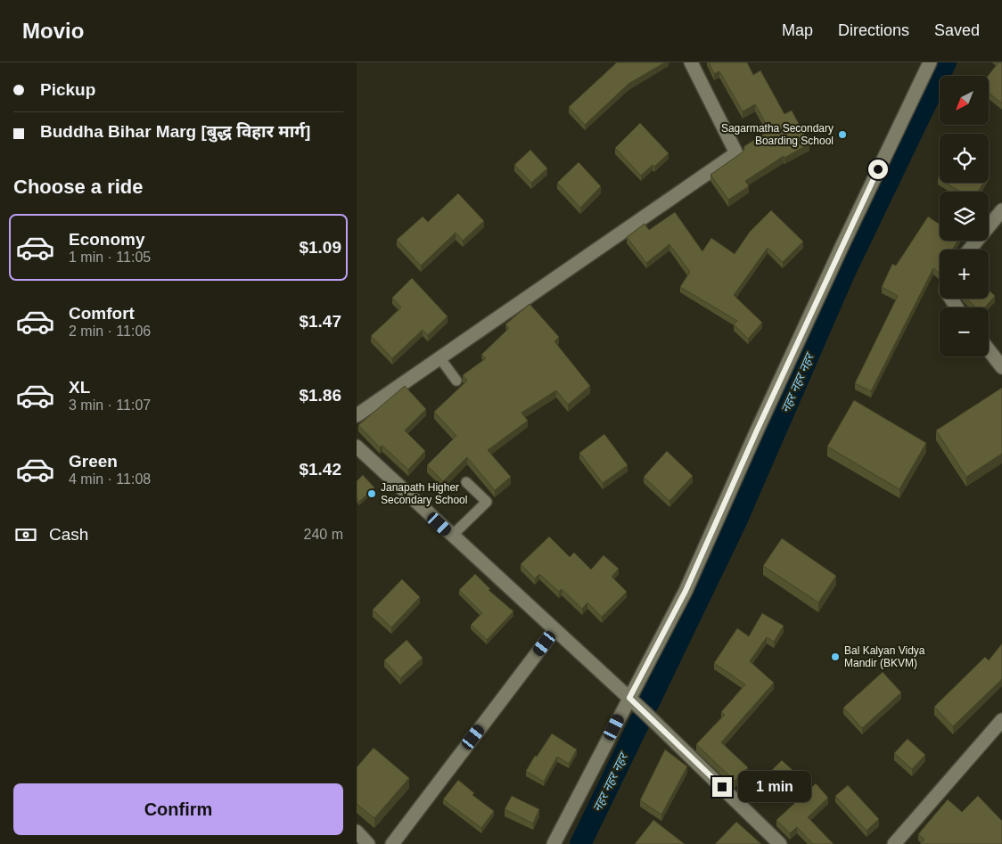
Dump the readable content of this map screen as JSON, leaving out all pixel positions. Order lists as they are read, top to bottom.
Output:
{
  "water": ["नहर नहर नहर"],
  "places": ["Sagarmatha Secondary Boarding School", "Janapath Higher Secondary School", "Bal Kalyan Vidya Mandir (BKVM)"],
  "north": "bottom left",
  "page": {
    "header": "Movio",
    "nav": ["Map", "Directions", "Saved"],
    "banner": ["Pickup", "Buddha Bihar Marg [बुद्ध विहार मार्ग]"],
    "map_buttons": ["+", "−"],
    "heading": "Choose a ride",
    "list": [
      {
        "name": "Economy",
        "note": "1 min · 11:05",
        "value": "$1.09"
      },
      {
        "name": "Comfort",
        "note": "2 min · 11:06",
        "value": "$1.47"
      },
      {
        "name": "XL",
        "note": "3 min · 11:07",
        "value": "$1.86"
      },
      {
        "name": "Green",
        "note": "4 min · 11:08",
        "value": "$1.42"
      }
    ],
    "pay": ["Cash", "240 m"],
    "bubble": "1 min",
    "buttons": "Confirm"
  }
}
